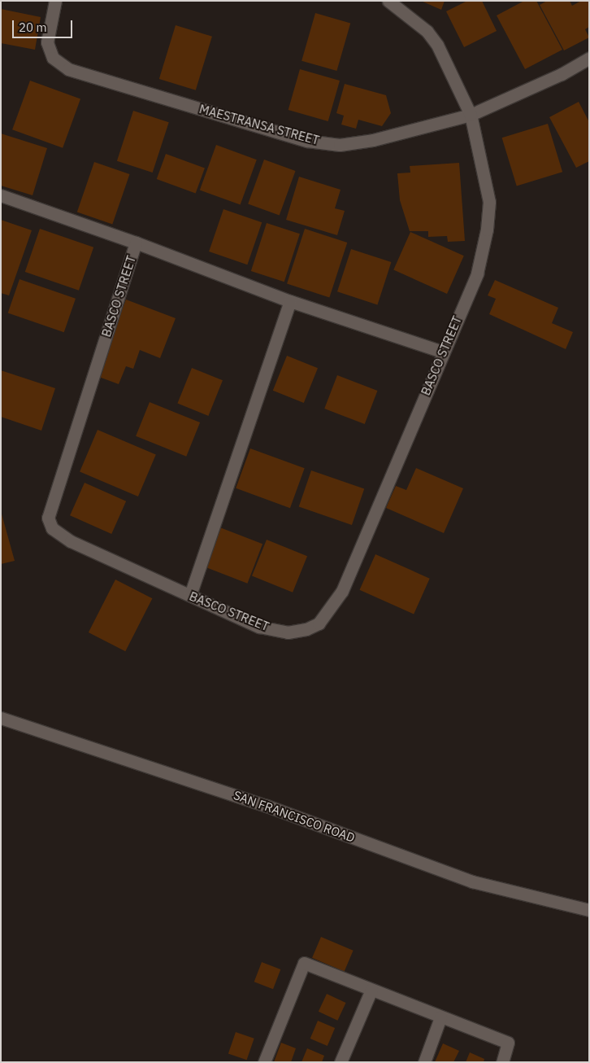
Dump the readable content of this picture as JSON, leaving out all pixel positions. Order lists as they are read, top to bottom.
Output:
{
  "streets": {
    "street": ["MAESTRANSA STREET", "BASCO STREET", "SAN FRANCISCO ROAD"]
  },
  "crossings": [
    ["MAESTRANSA STREET", "BASCO STREET"]
  ],
  "scale_bar": "20 m"
}
